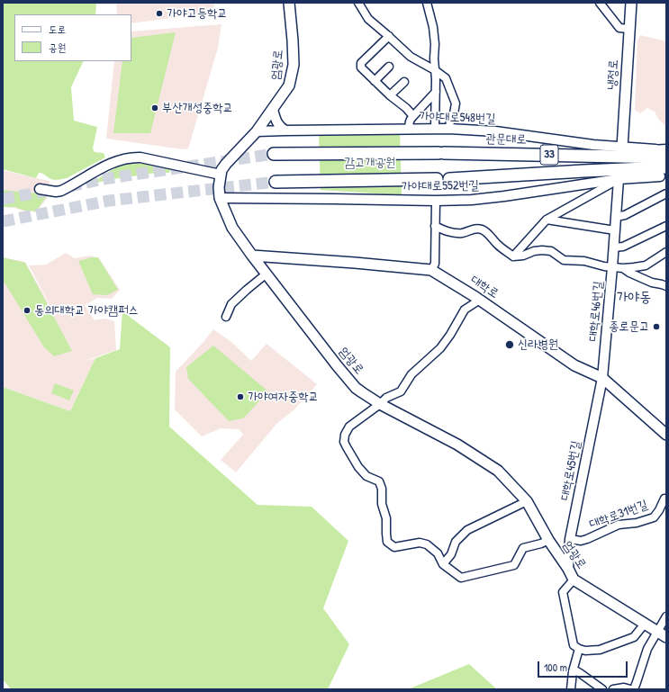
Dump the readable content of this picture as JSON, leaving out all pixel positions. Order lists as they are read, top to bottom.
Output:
{
  "streets": {
    "highway": ["관문대로", "33"],
    "main road": ["엄광로", "냉정로", "대학로"],
    "street": [
      "가야대로548번길",
      "가야대로552번길",
      "대학로46번길",
      "대학로45번길",
      "대학로31번길"
    ]
  },
  "crossings": [
    ["엄광로", "가야대로548번길"],
    ["엄광로", "가야대로552번길"],
    ["엄광로", "대학로"],
    ["엄광로", "대학로45번길"],
    ["냉정로", "가야대로548번길"],
    ["가야대로548번길", "관문대로"],
    ["가야대로548번길", "33"],
    ["가야대로548번길", "가야대로552번길"],
    ["관문대로", "33"],
    ["관문대로", "가야대로552번길"],
    ["33", "가야대로552번길"],
    ["가야대로552번길", "대학로46번길"],
    ["대학로", "대학로46번길"],
    ["대학로", "대학로45번길"],
    ["대학로46번길", "대학로45번길"],
    ["대학로45번길", "대학로31번길"]
  ],
  "districts": ["가야동"],
  "parks": ["감고개공원"],
  "places": [
    "가야고등학교",
    "부산개성중학교",
    "동의대학교 가야캠퍼스",
    "종로문고",
    "신라병원",
    "가야여자중학교"
  ],
  "legend": ["도로", "공원"],
  "scale_bar": "100 m"
}
